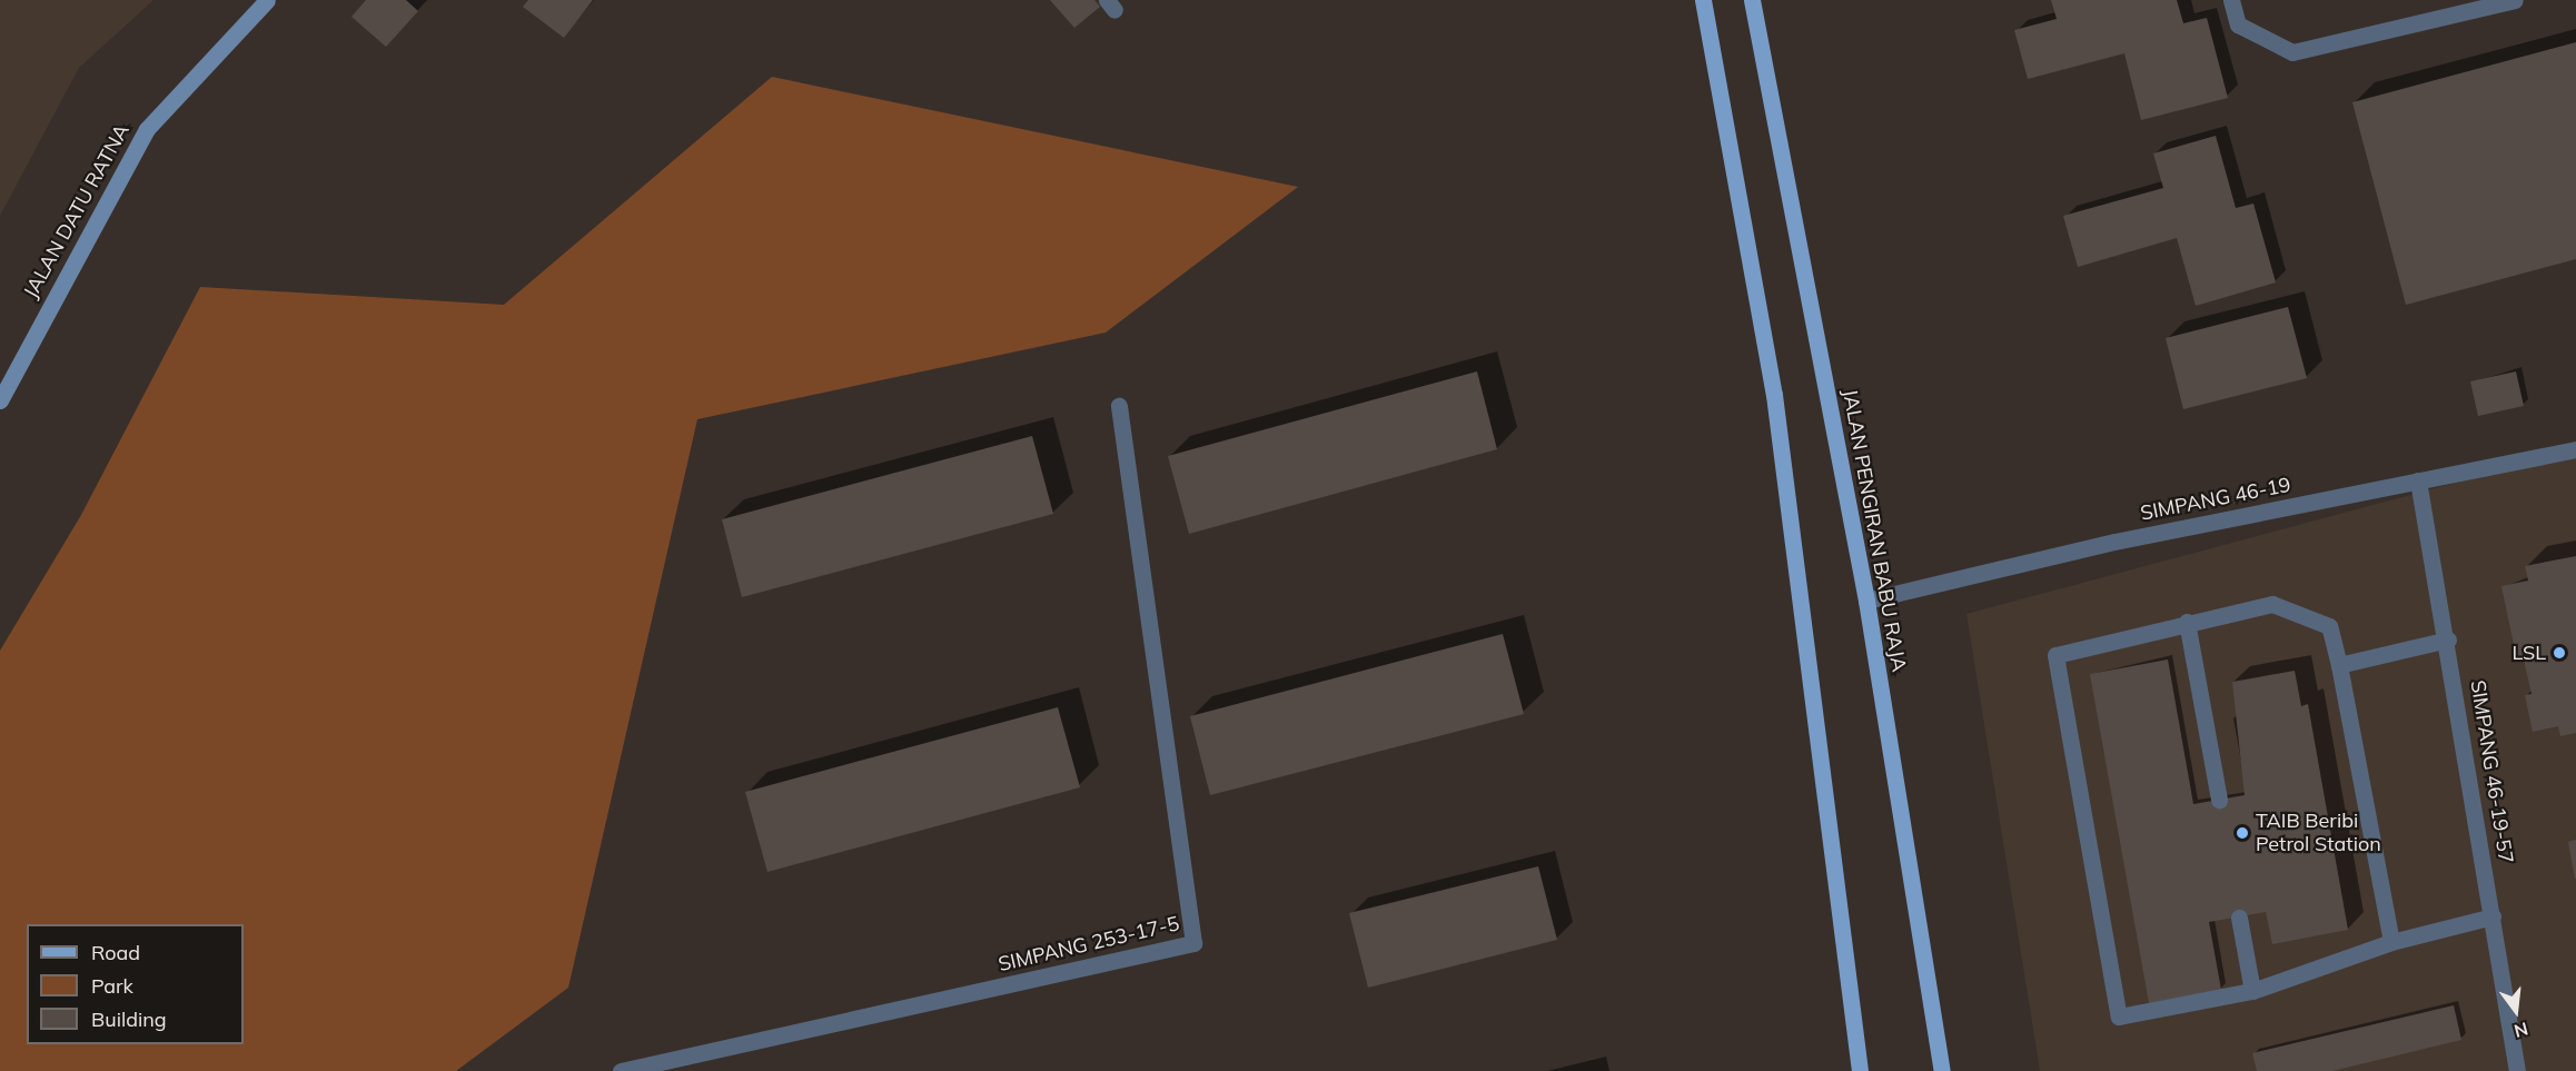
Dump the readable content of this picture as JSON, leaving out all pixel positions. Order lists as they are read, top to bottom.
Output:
{
  "streets": {
    "main road": ["JALAN DATU RATNA", "JALAN PENGIRAN BABU RAJA"],
    "street": ["SIMPANG 46-19", "SIMPANG 46-19-57", "SIMPANG 253-17-5"]
  },
  "crossings": [
    ["SIMPANG 46-19", "JALAN PENGIRAN BABU RAJA"],
    ["SIMPANG 46-19", "SIMPANG 46-19-57"]
  ],
  "places": ["LSL", "TAIB Beribi Petrol Station"],
  "legend": ["Road", "Park", "Building"],
  "north": "bottom"
}
